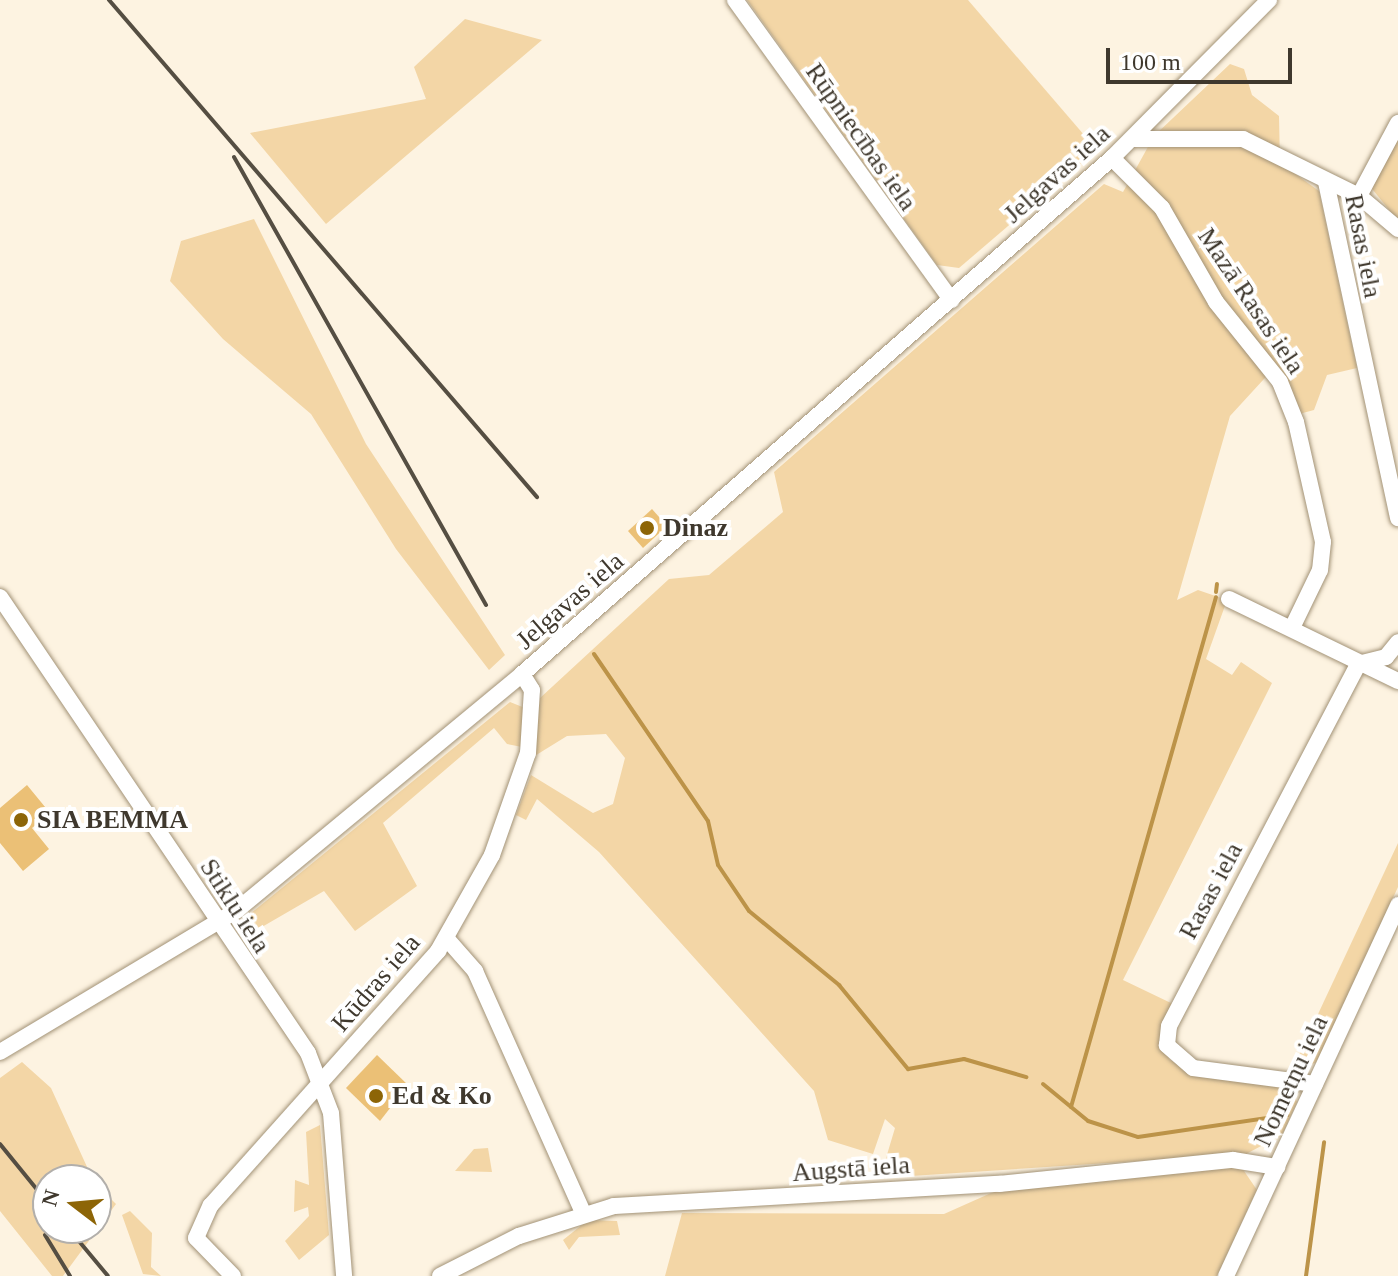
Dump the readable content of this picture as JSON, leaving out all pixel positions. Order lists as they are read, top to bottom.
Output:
{
  "streets": {
    "street": [
      "Rūpniecības iela",
      "Jelgavas iela",
      "Rasas iela",
      "Mazā Rasas iela",
      "Stiklu iela",
      "Kūdras iela",
      "Nometņu iela",
      "Augstā iela"
    ]
  },
  "crossings": [
    ["Rūpniecības iela", "Jelgavas iela"],
    ["Jelgavas iela", "Rasas iela"],
    ["Jelgavas iela", "Mazā Rasas iela"],
    ["Jelgavas iela", "Stiklu iela"],
    ["Jelgavas iela", "Kūdras iela"],
    ["Rasas iela", "Nometņu iela"],
    ["Stiklu iela", "Kūdras iela"],
    ["Nometņu iela", "Augstā iela"]
  ],
  "places": ["Dinaz", "SIA BEMMA", "Ed & Ko"],
  "scale_bar": "100 m",
  "north": "left"
}
